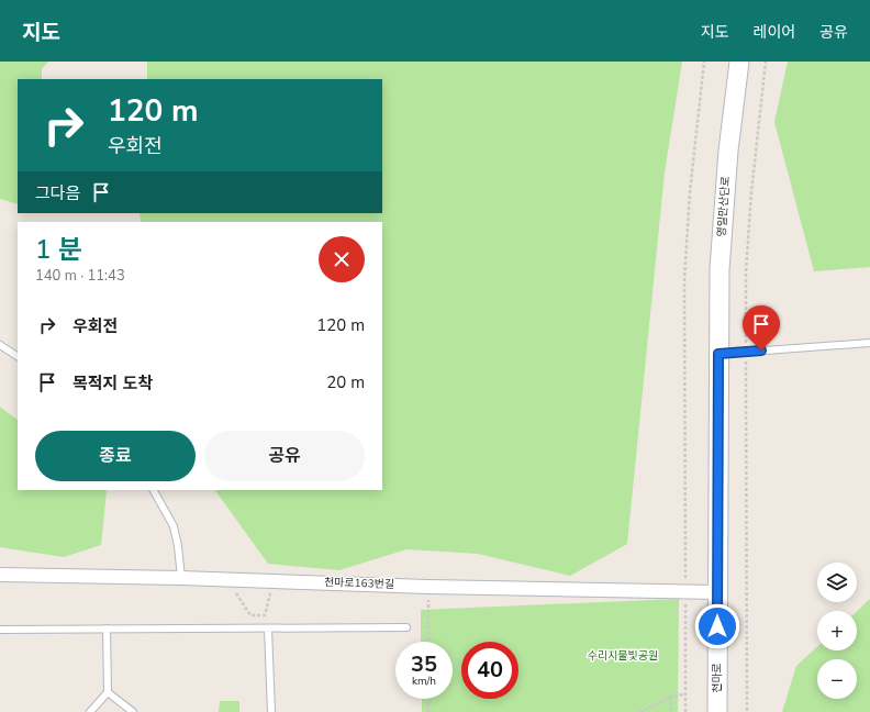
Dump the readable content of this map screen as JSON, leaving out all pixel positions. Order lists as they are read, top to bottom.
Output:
{
  "streets": {
    "street": ["영일만산단로", "천마로163번길", "천마로"]
  },
  "crossings": [
    ["영일만산단로", "천마로"],
    ["천마로163번길", "천마로"]
  ],
  "parks": ["수리지물빛공원"],
  "page": {
    "header": "지도",
    "nav": ["지도", "레이어", "공유"],
    "turn": ["120 m", "우회전"],
    "then": "그다음",
    "heading": ["1 분", "140 m · 11:43"],
    "list": [
      {
        "name": "우회전",
        "value": "120 m"
      },
      {
        "name": "목적지 도착",
        "value": "20 m"
      }
    ],
    "buttons": ["종료", "공유"],
    "map_buttons": ["+", "−"],
    "speed": "35 km/h",
    "limit": "40"
  }
}
